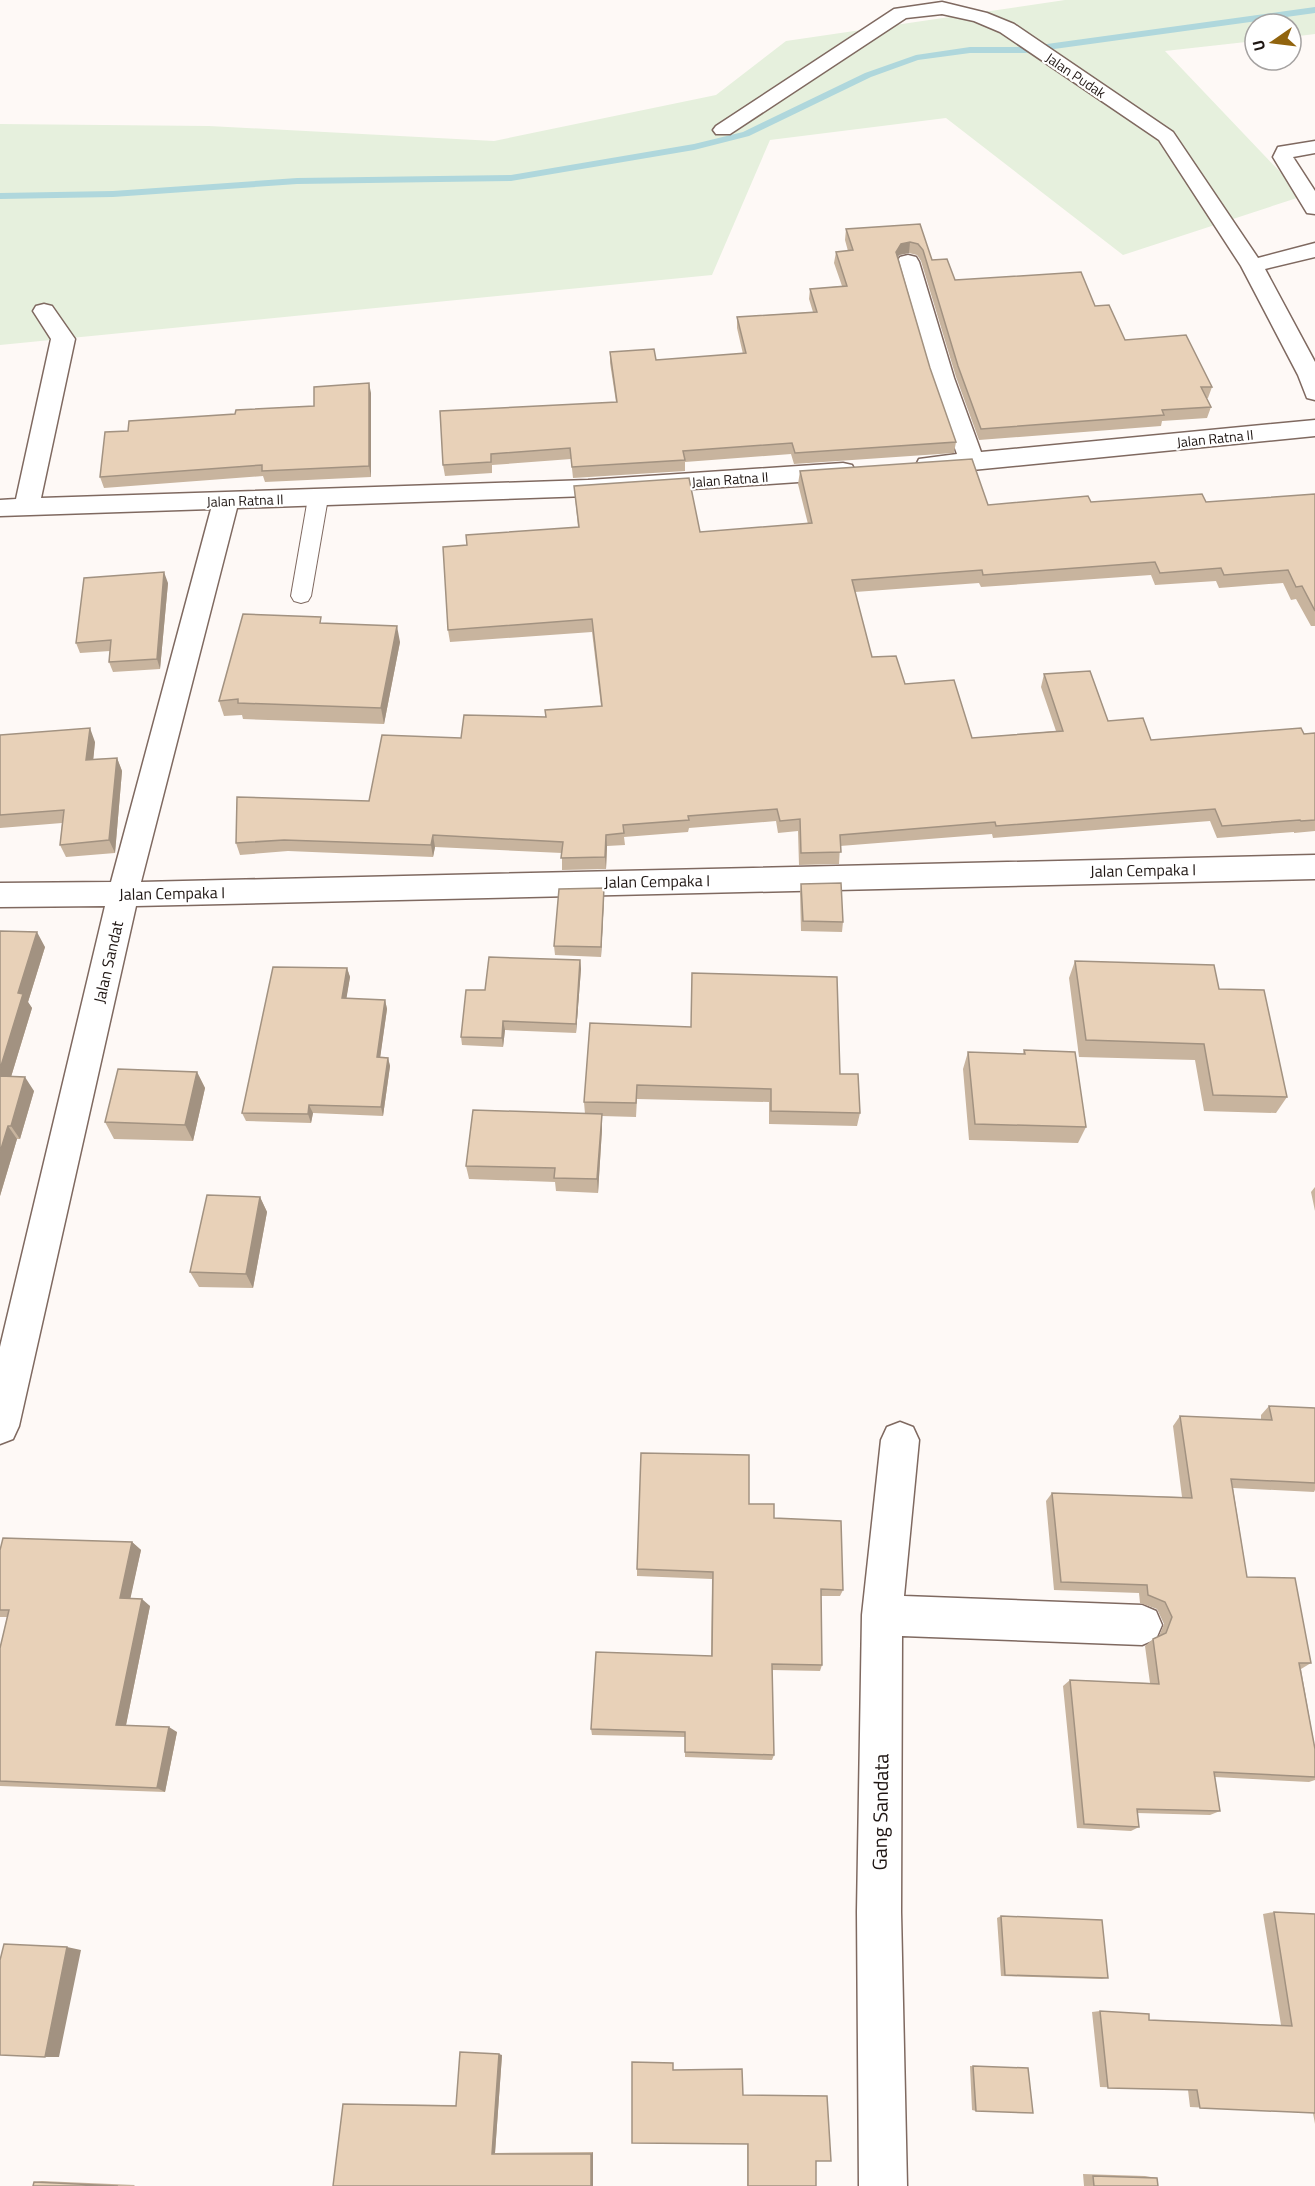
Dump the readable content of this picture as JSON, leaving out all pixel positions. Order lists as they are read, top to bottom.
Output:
{
  "streets": {
    "street": [
      "Jalan Pudak",
      "Jalan Ratna II",
      "Jalan Cempaka I",
      "Jalan Sandat",
      "Gang Sandata"
    ]
  },
  "crossings": [
    ["Jalan Ratna II", "Jalan Sandat"],
    ["Jalan Cempaka I", "Jalan Sandat"]
  ],
  "north": "left"
}
